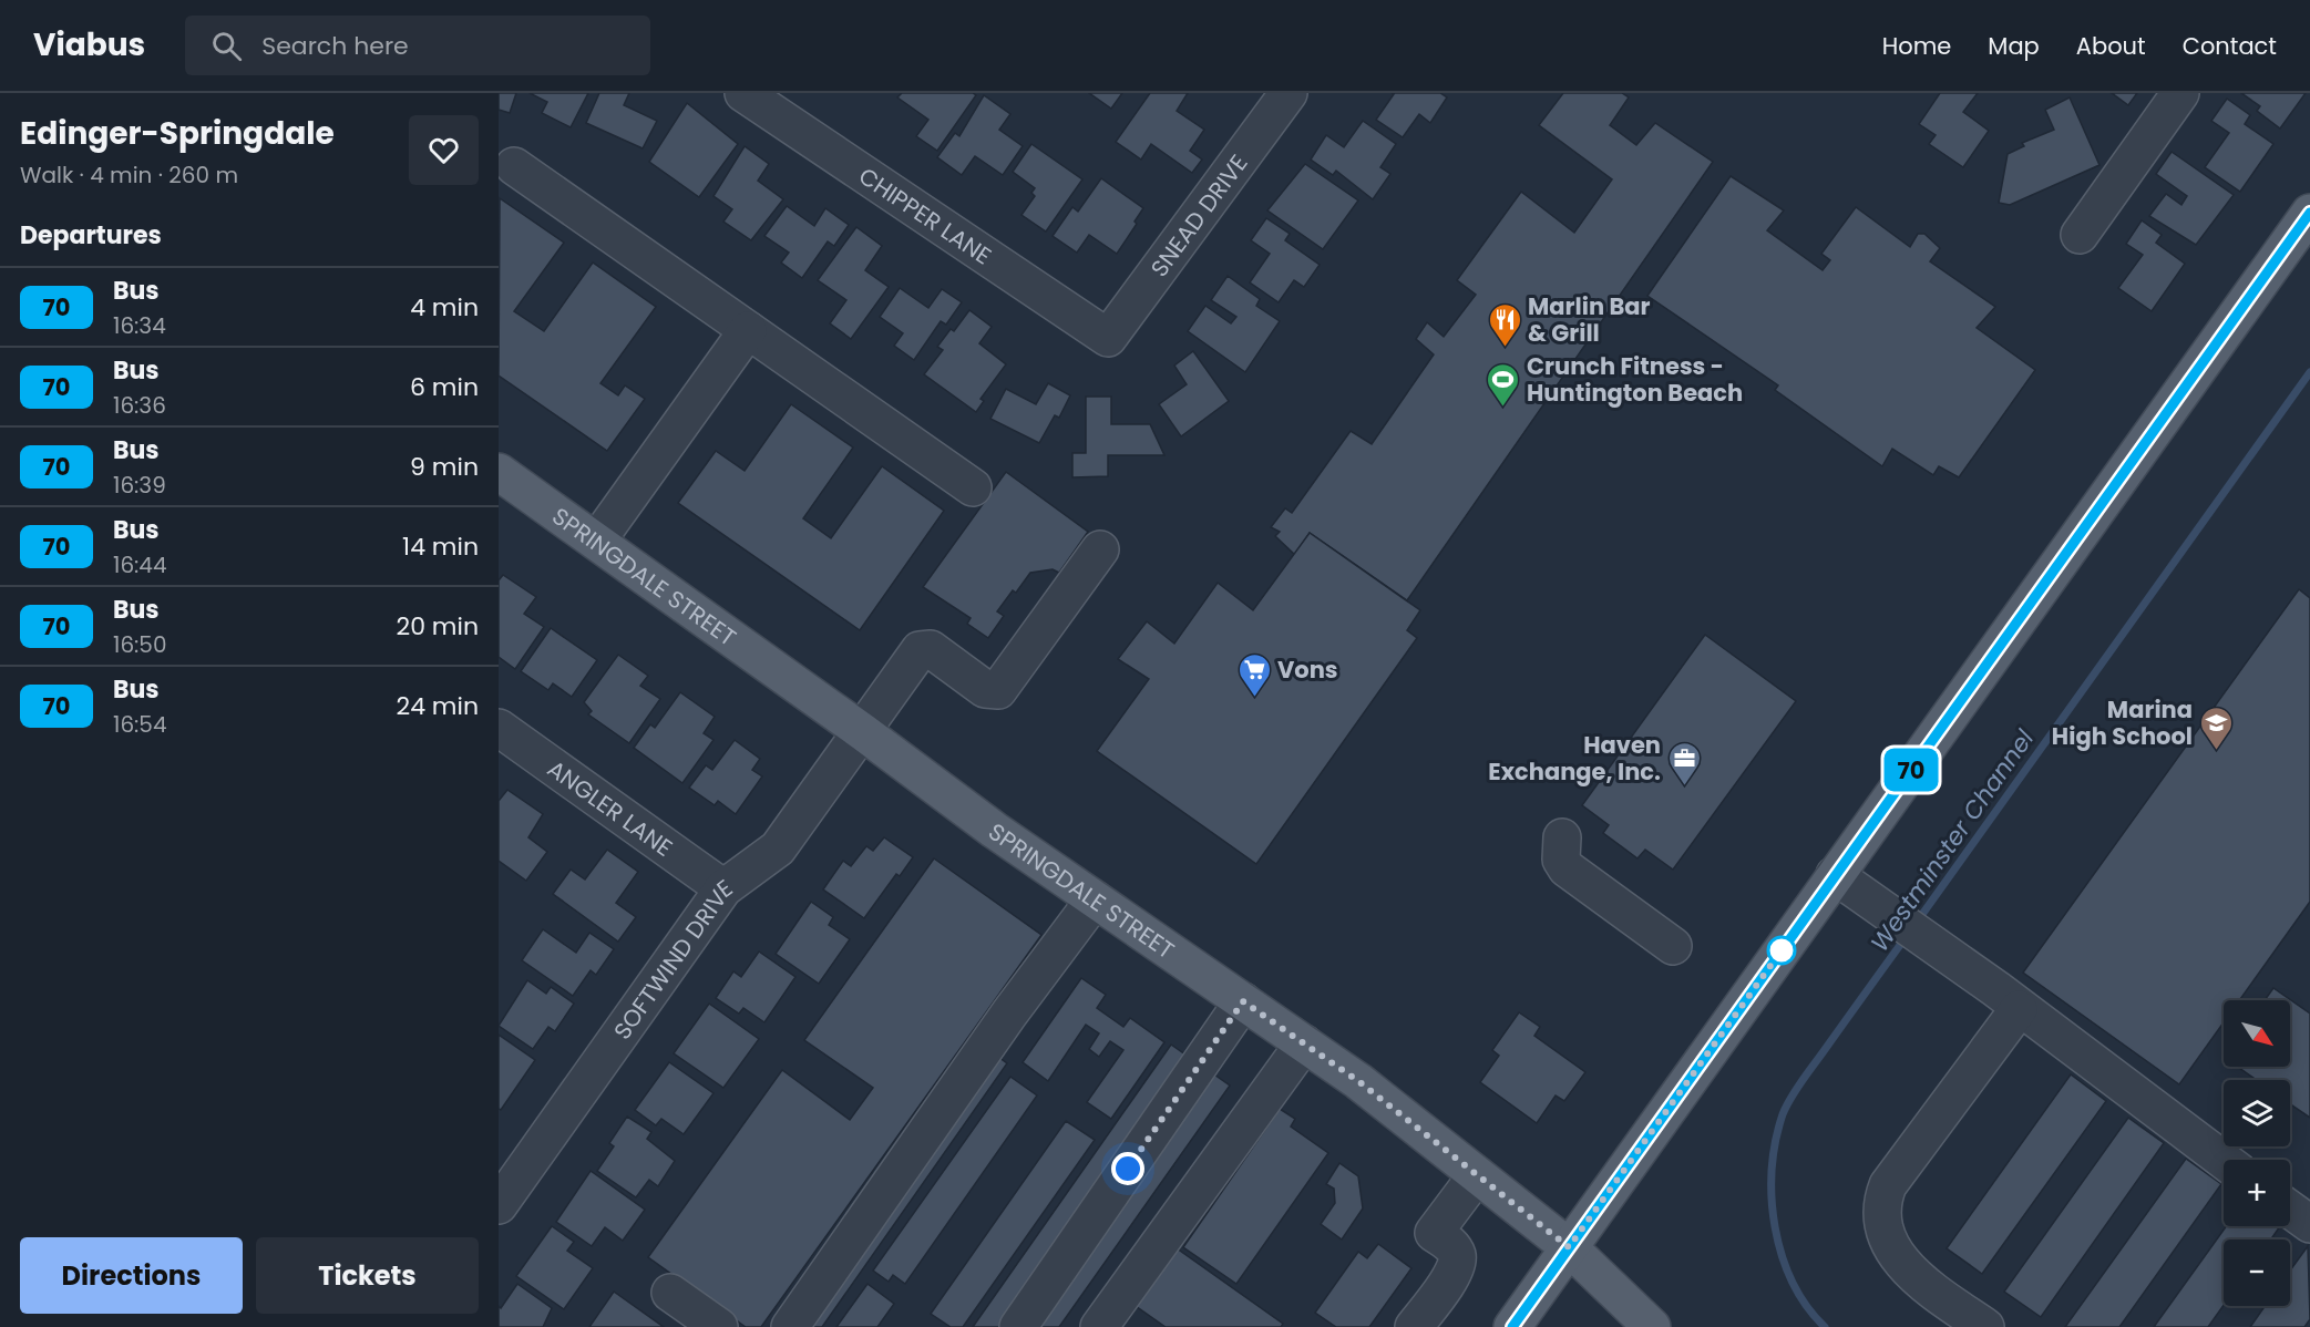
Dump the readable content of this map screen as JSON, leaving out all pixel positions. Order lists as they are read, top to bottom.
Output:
{
  "streets": {
    "main road": ["SPRINGDALE STREET"],
    "street": [
      "CHIPPER LANE",
      "SNEAD DRIVE",
      "ANGLER LANE",
      "SOFTWIND DRIVE"
    ]
  },
  "crossings": [
    ["CHIPPER LANE", "SNEAD DRIVE"],
    ["SPRINGDALE STREET", "SOFTWIND DRIVE"],
    ["ANGLER LANE", "SOFTWIND DRIVE"]
  ],
  "water": ["Westminster Channel"],
  "places": {
    "restaurant": ["Marlin Bar & Grill"],
    "sports": ["Crunch Fitness - Huntington Beach"],
    "supermarket": ["Vons"],
    "school or university": ["Marina High School"],
    "office": ["Haven Exchange, Inc."]
  },
  "lines": ["bus line 70"],
  "north": "bottom right",
  "page": {
    "header": "Viabus",
    "search": "Search here",
    "nav": [
      "Home",
      "Map",
      "About",
      "Contact"
    ],
    "heading": [
      ["Edinger-Springdale", "Walk · 4 min · 260 m"],
      "Departures"
    ],
    "on_map": "70",
    "list": [
      {
        "mark": "70",
        "name": "Bus",
        "note": "16:34",
        "value": "4 min"
      },
      {
        "mark": "70",
        "name": "Bus",
        "note": "16:36",
        "value": "6 min"
      },
      {
        "mark": "70",
        "name": "Bus",
        "note": "16:39",
        "value": "9 min"
      },
      {
        "mark": "70",
        "name": "Bus",
        "note": "16:44",
        "value": "14 min"
      },
      {
        "mark": "70",
        "name": "Bus",
        "note": "16:50",
        "value": "20 min"
      },
      {
        "mark": "70",
        "name": "Bus",
        "note": "16:54",
        "value": "24 min"
      }
    ],
    "map_buttons": ["+", "−"],
    "buttons": ["Directions", "Tickets"]
  }
}
